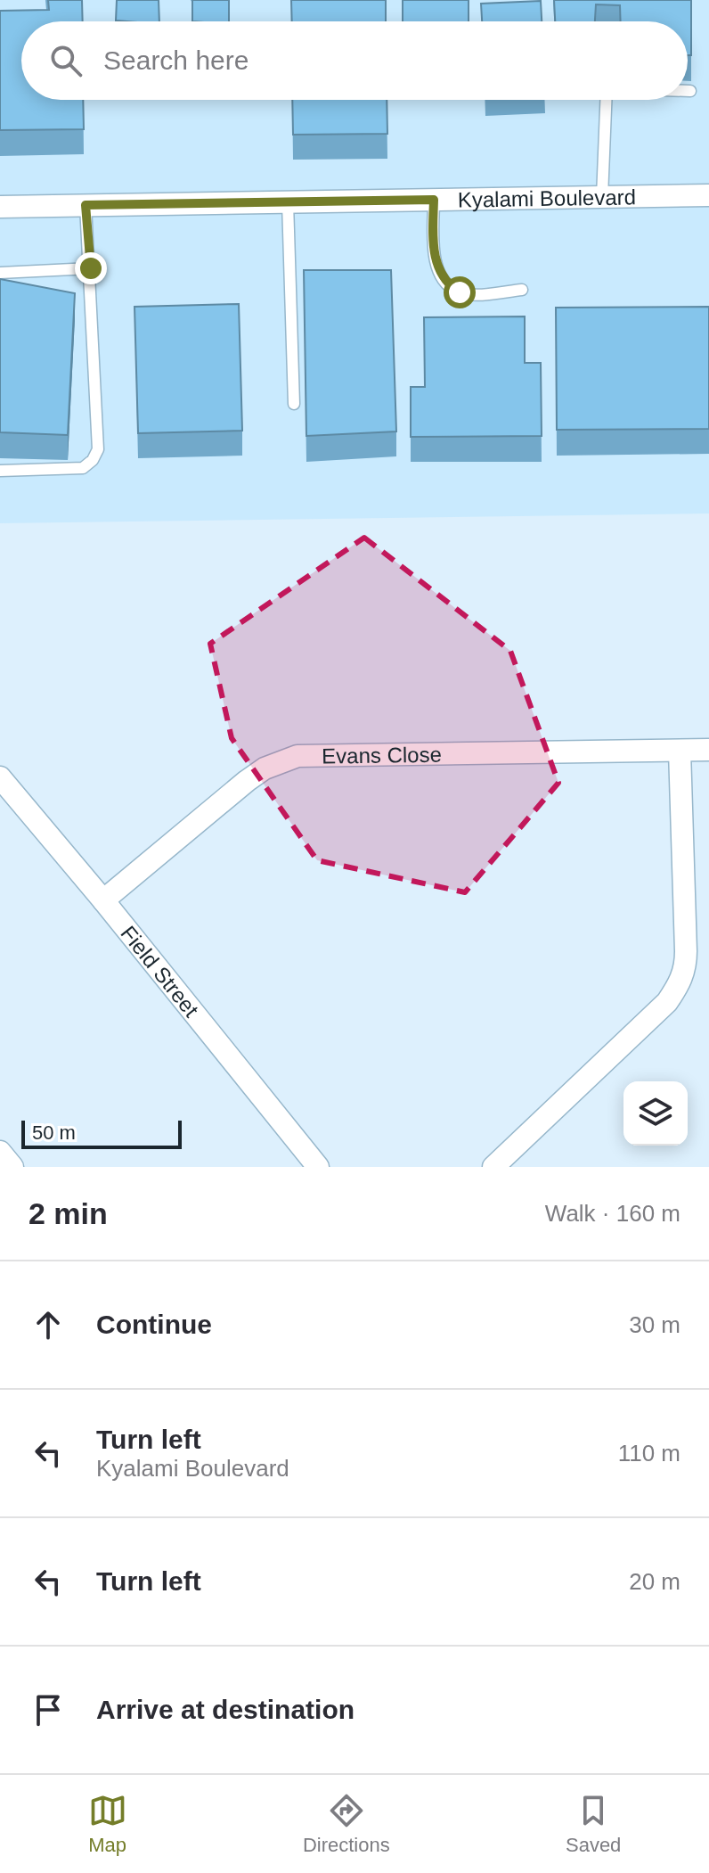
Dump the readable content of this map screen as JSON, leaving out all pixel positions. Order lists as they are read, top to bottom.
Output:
{
  "streets": {
    "street": ["Kyalami Boulevard", "Evans Close", "Field Street"]
  },
  "crossings": [
    ["Evans Close", "Field Street"]
  ],
  "scale_bar": "50 m",
  "page": {
    "search": "Search here",
    "scale": "50 m",
    "heading": ["2 min", "Walk · 160 m"],
    "list": [
      ["Continue", "30 m"],
      ["Turn left", "Kyalami Boulevard", "110 m"],
      ["Turn left", "20 m"],
      "Arrive at destination"
    ],
    "nav": ["Map", "Directions", "Saved"]
  }
}
